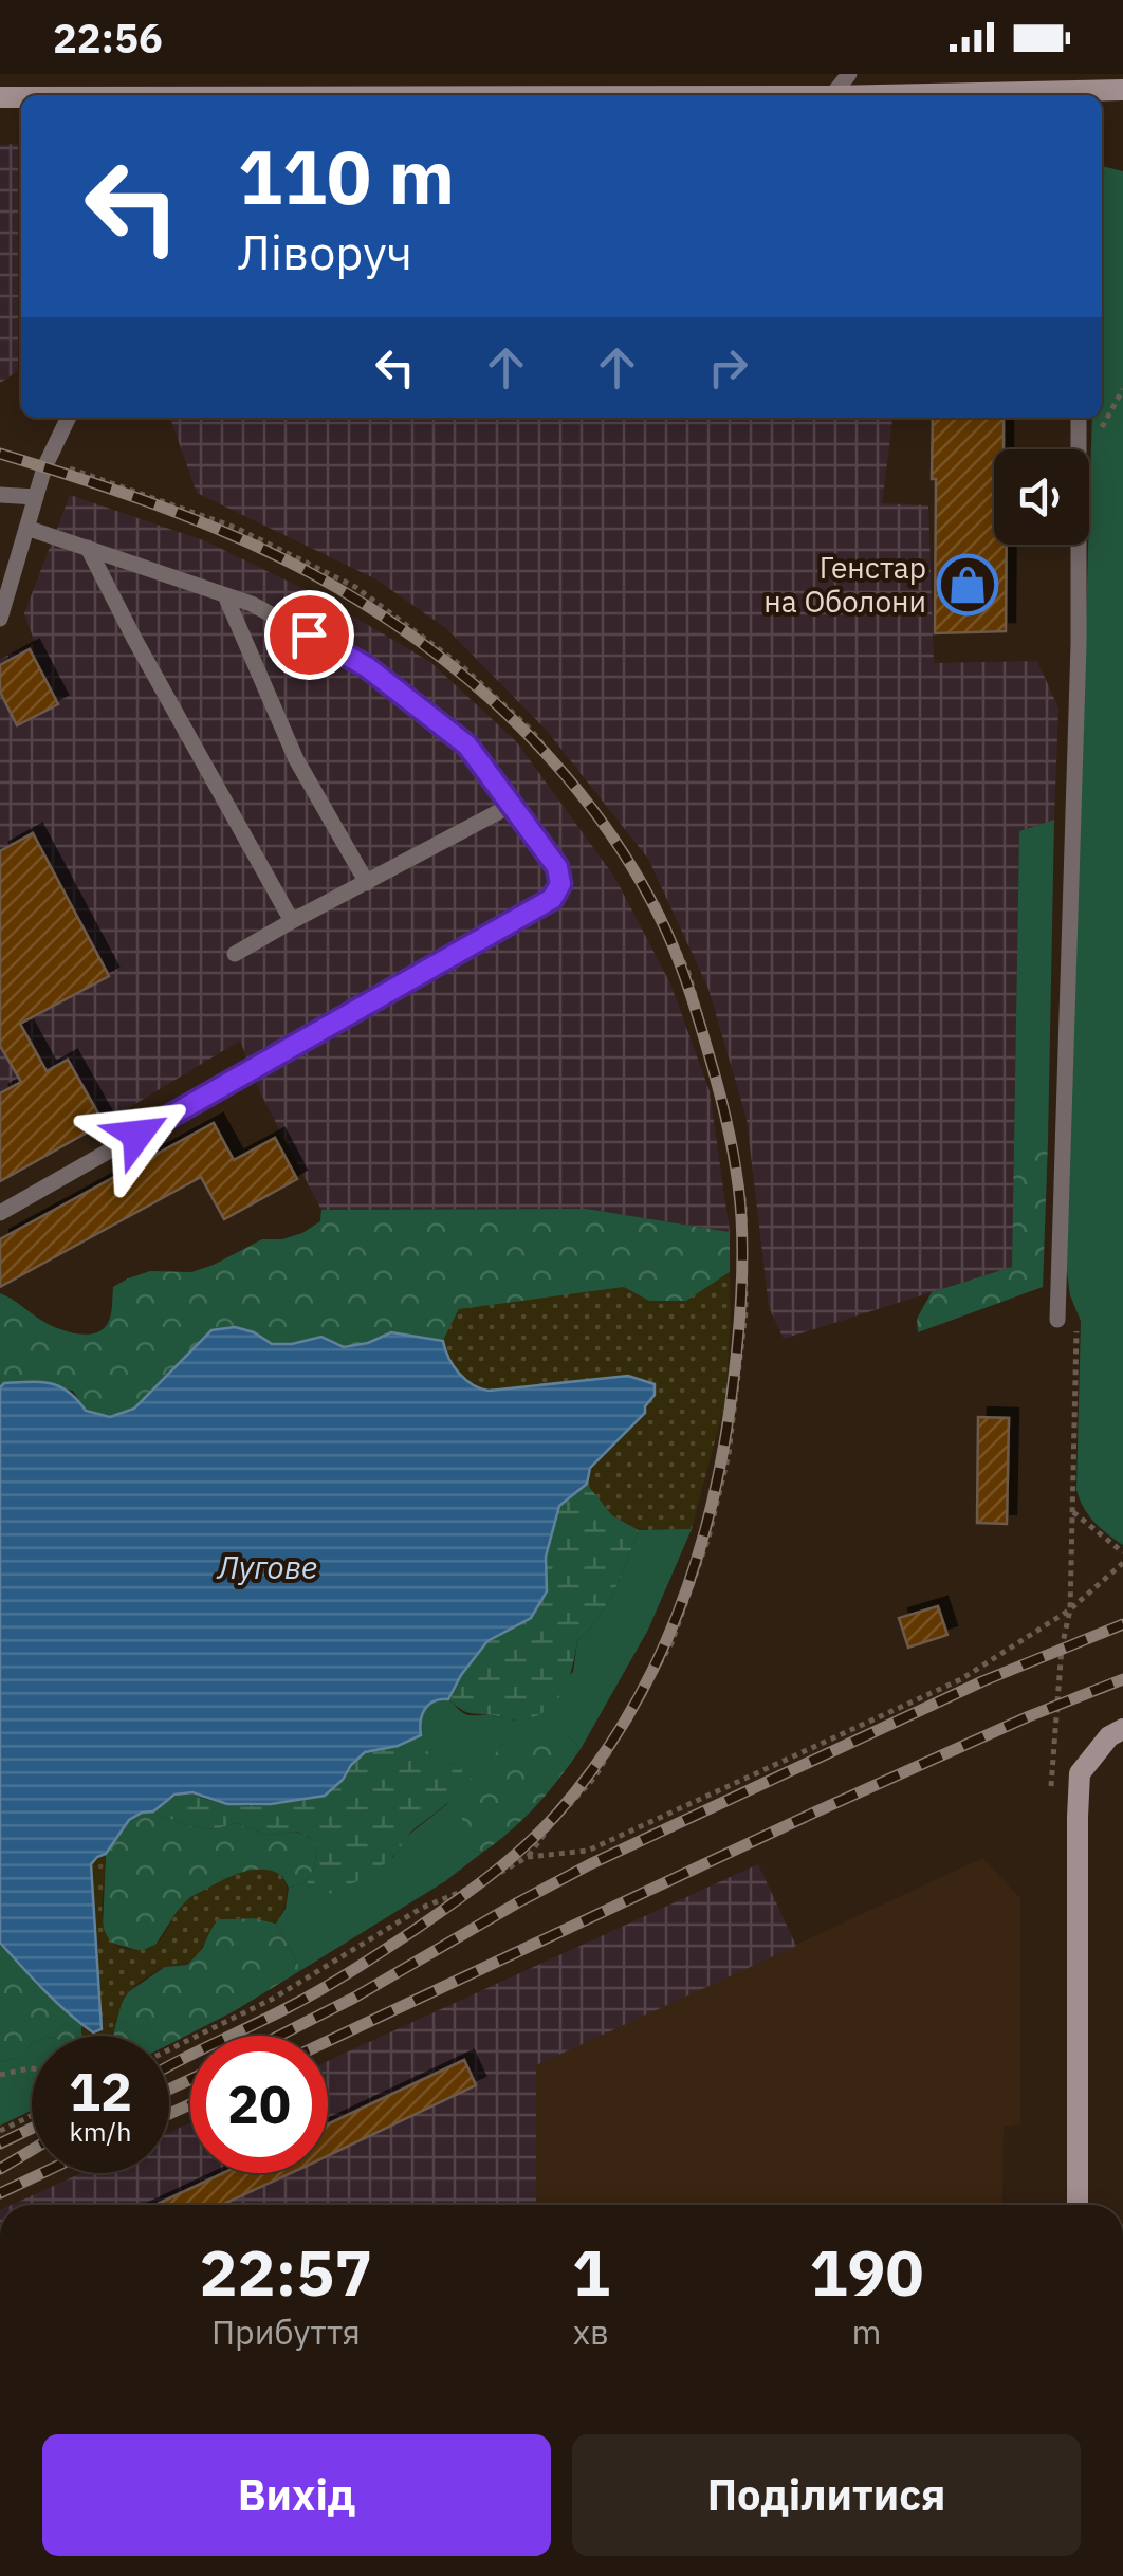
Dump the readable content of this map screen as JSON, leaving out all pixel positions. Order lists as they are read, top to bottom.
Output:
{
  "water": ["Лугове"],
  "places": {
    "shop": ["Генстар на Оболони"]
  },
  "page": {
    "status": "22:56",
    "turn": ["110 m", "Ліворуч"],
    "speed": "12 km/h",
    "limit": "20",
    "eta": [
      "22:57",
      "Прибуття",
      "1",
      "хв",
      "190",
      "m"
    ],
    "buttons": ["Вихід", "Поділитися"]
  }
}
